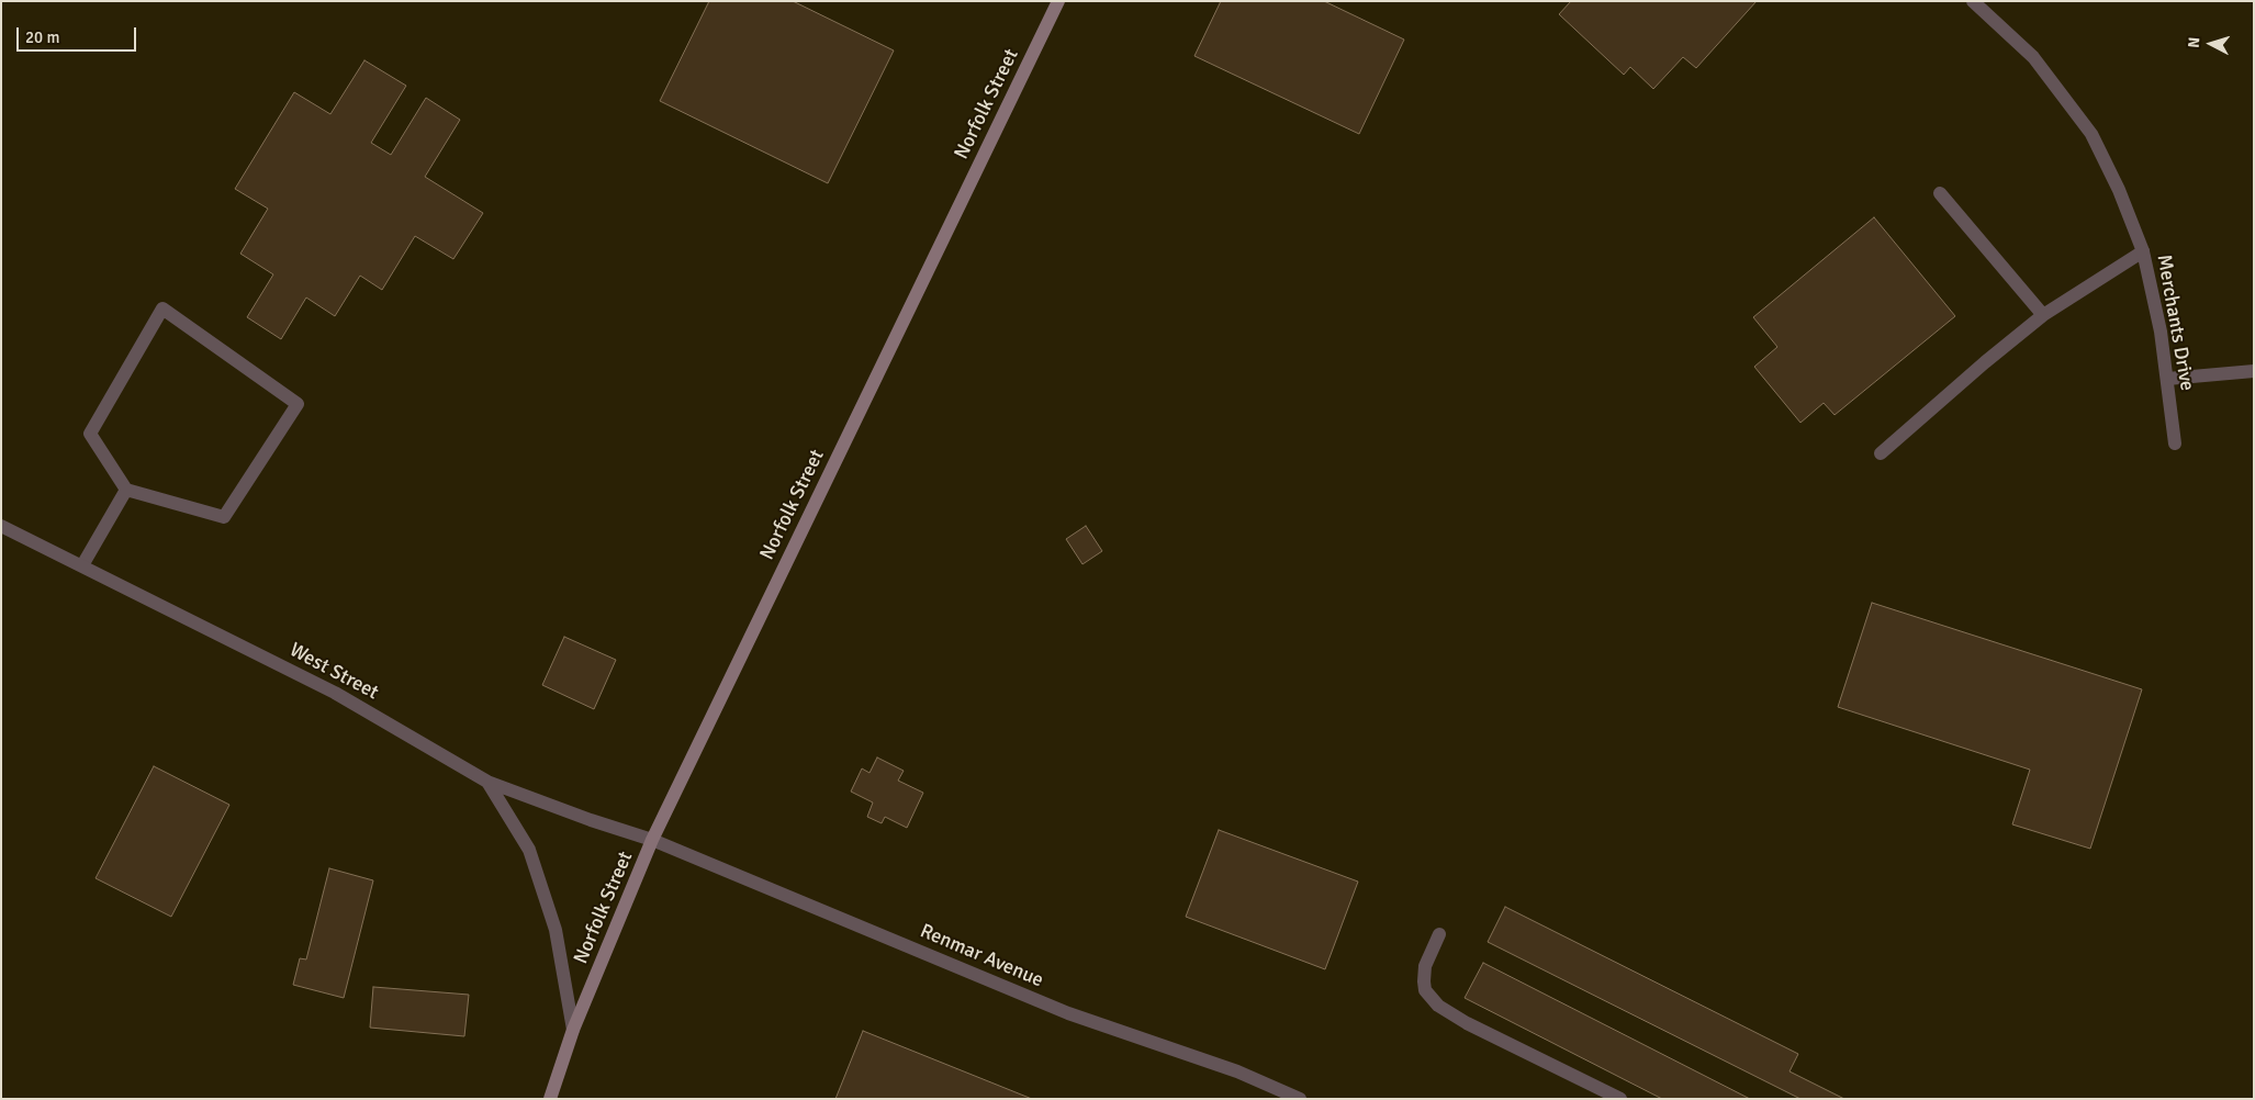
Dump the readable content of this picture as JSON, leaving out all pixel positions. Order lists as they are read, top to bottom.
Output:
{
  "streets": {
    "main road": ["Norfolk Street"],
    "street": ["Merchants Drive", "West Street", "Renmar Avenue"]
  },
  "crossings": [
    ["Norfolk Street", "West Street"],
    ["Norfolk Street", "Renmar Avenue"],
    ["West Street", "Renmar Avenue"]
  ],
  "scale_bar": "20 m",
  "north": "left"
}
